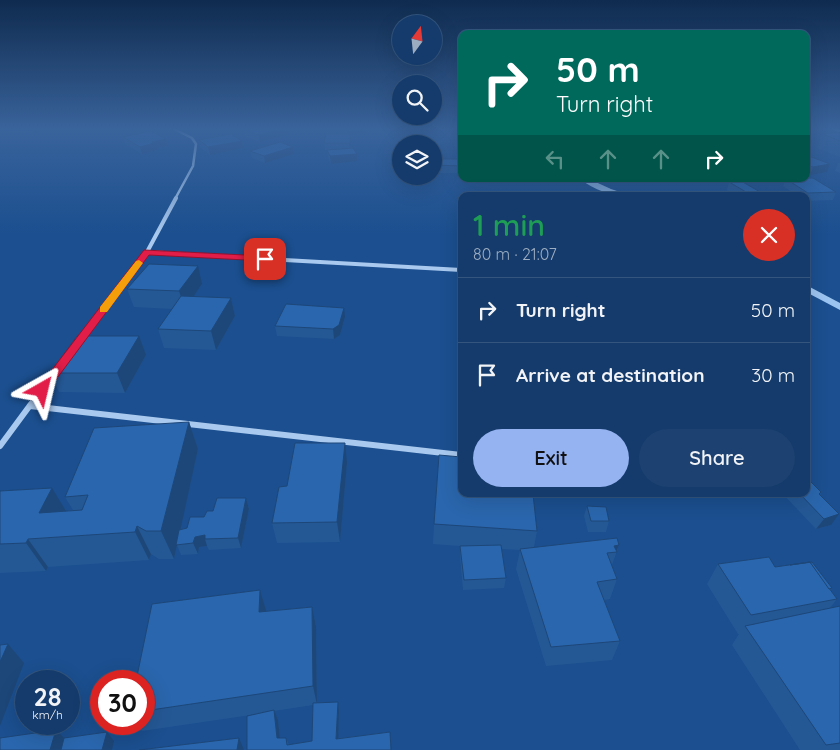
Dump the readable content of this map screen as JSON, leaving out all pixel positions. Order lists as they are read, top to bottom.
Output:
{
  "north": "top",
  "page": {
    "turn": ["50 m", "Turn right"],
    "heading": ["1 min", "80 m · 21:07"],
    "list": [
      {
        "name": "Turn right",
        "value": "50 m"
      },
      {
        "name": "Arrive at destination",
        "value": "30 m"
      }
    ],
    "buttons": ["Exit", "Share"],
    "speed": "28 km/h",
    "limit": "30"
  }
}
